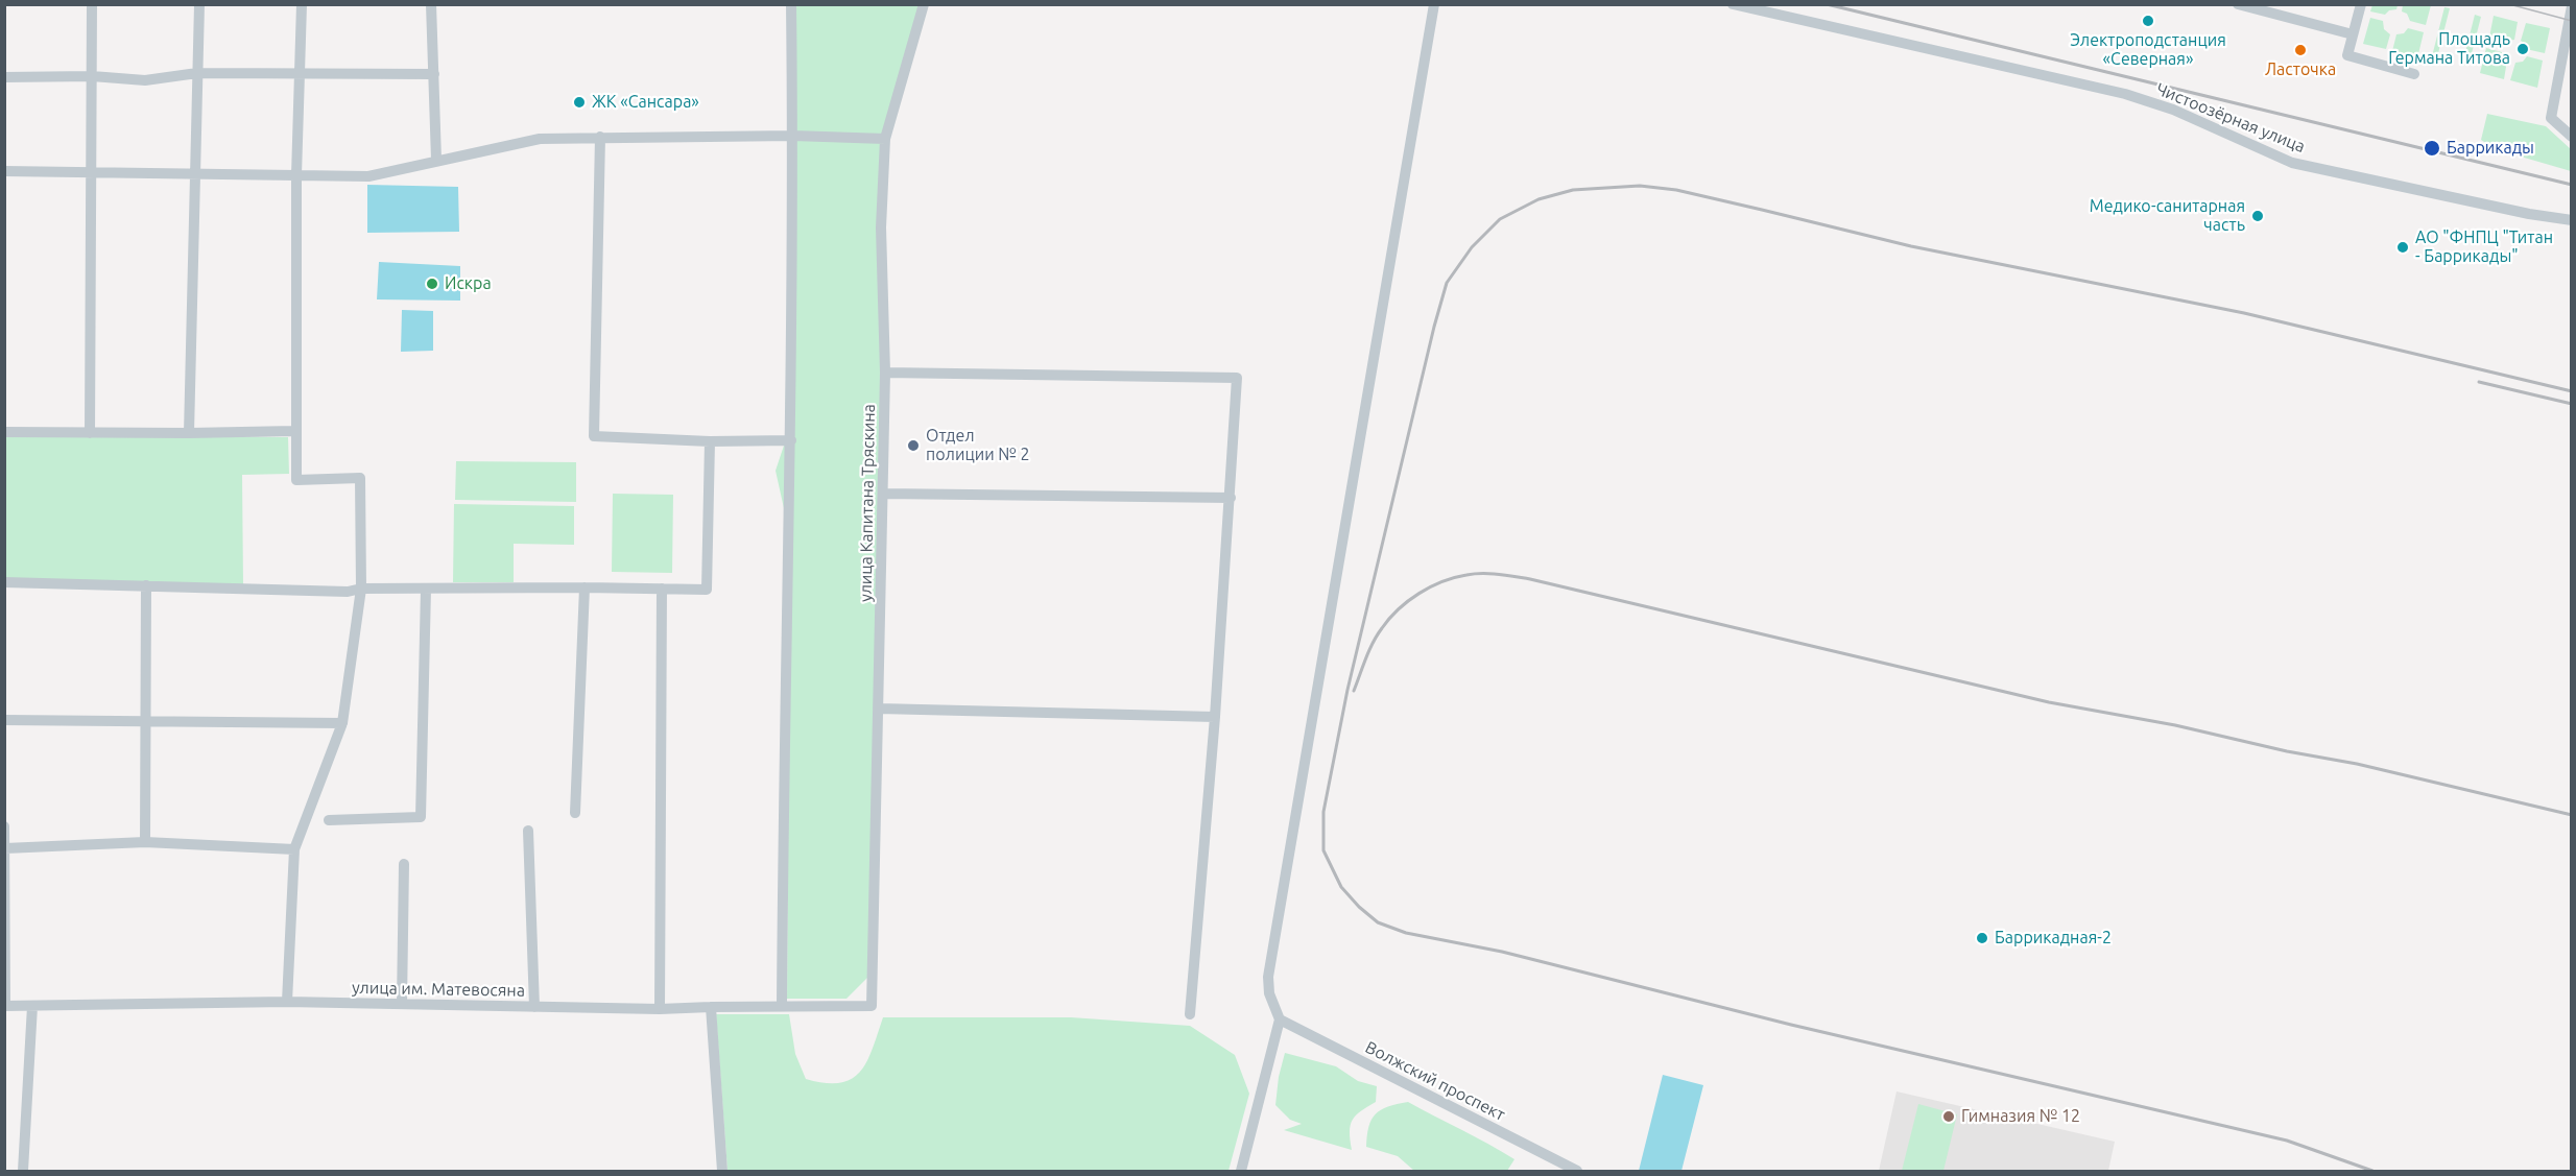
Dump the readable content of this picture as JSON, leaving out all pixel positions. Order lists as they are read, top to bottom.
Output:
{
  "streets": {
    "street": [
      "Чистоозёрная улица",
      "улица Капитана Тряскина",
      "улица им. Матевосяна",
      "Волжский проспект"
    ]
  },
  "crossings": [
    ["улица Капитана Тряскина", "улица им. Матевосяна"]
  ],
  "places": [
    "Электроподстанция «Северная»",
    "Площадь Германа Титова",
    "Ласточка",
    "ЖК «Сансара»",
    "Баррикады",
    "Медико-санитарная часть",
    "АО \"ФНПЦ \"Титан - Баррикады\"",
    "Искра",
    "Отдел полиции № 2",
    "Баррикадная-2",
    "Гимназия № 12"
  ]
}
